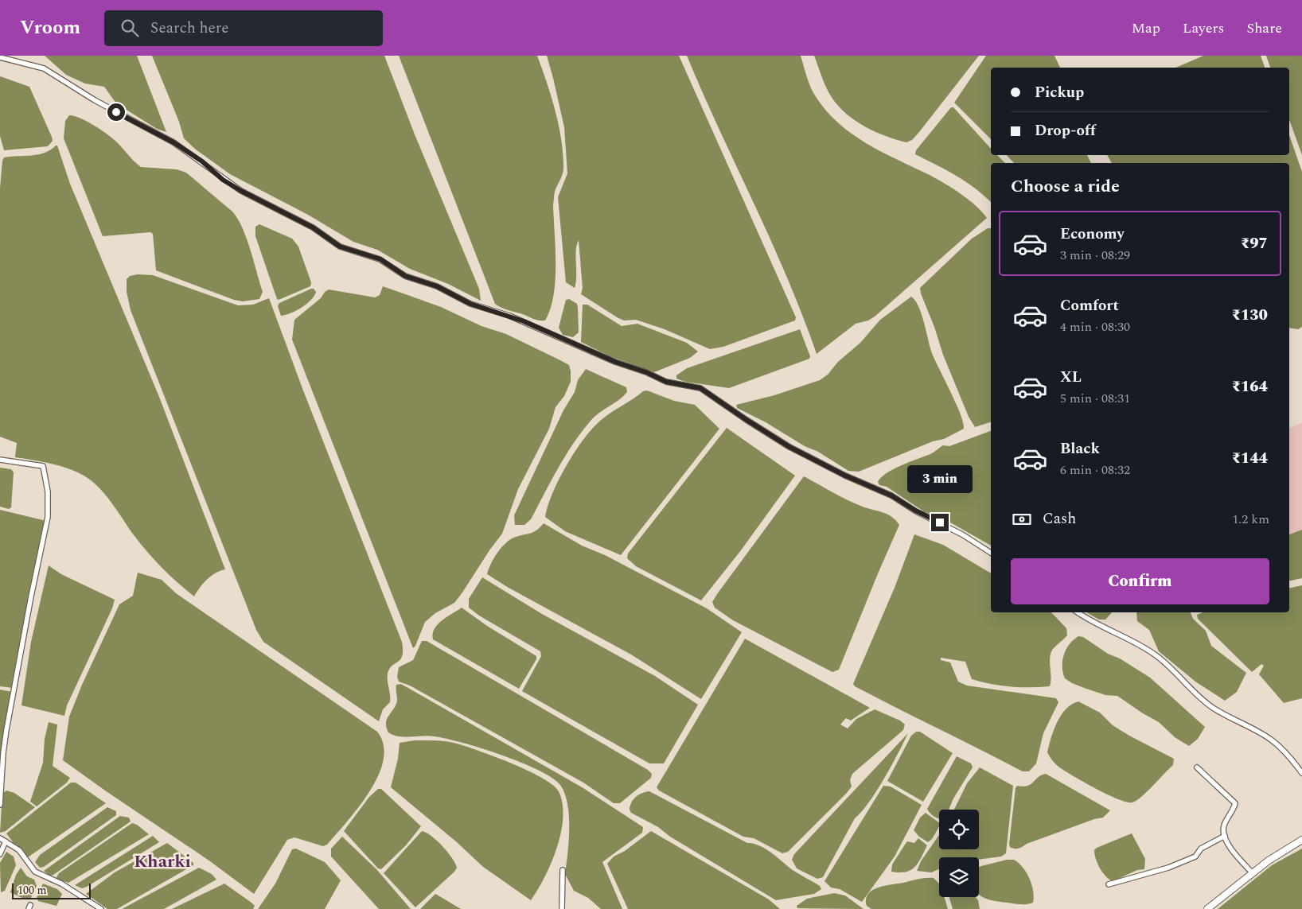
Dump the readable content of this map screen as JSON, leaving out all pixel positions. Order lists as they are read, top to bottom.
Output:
{
  "districts": ["Kharki"],
  "scale_bar": "100 m",
  "page": {
    "header": "Vroom",
    "search": "Search here",
    "nav": ["Map", "Layers", "Share"],
    "banner": ["Pickup", "Drop-off"],
    "heading": "Choose a ride",
    "list": [
      {
        "name": "Economy",
        "note": "3 min · 08:29",
        "value": "₹97"
      },
      {
        "name": "Comfort",
        "note": "4 min · 08:30",
        "value": "₹130"
      },
      {
        "name": "XL",
        "note": "5 min · 08:31",
        "value": "₹164"
      },
      {
        "name": "Black",
        "note": "6 min · 08:32",
        "value": "₹144"
      }
    ],
    "bubble": "3 min",
    "pay": ["Cash", "1.2 km"],
    "buttons": "Confirm",
    "scale": "100 m"
  }
}
